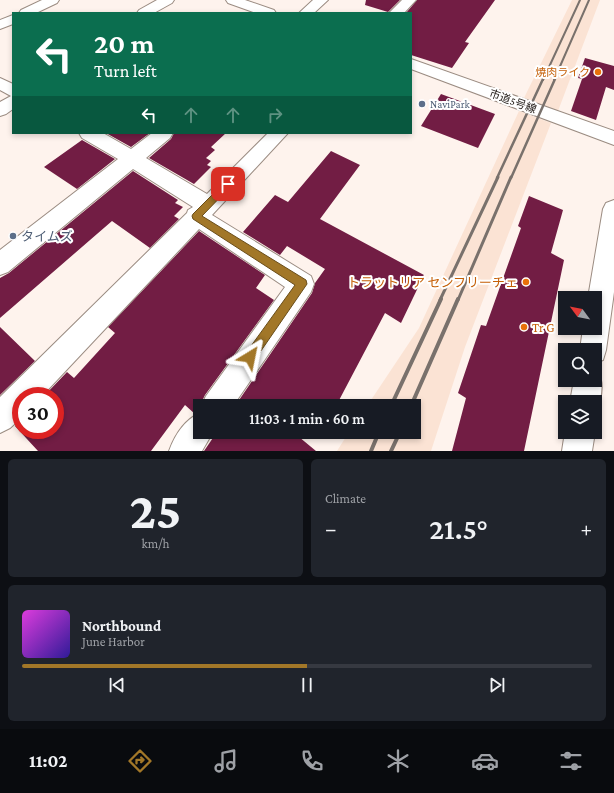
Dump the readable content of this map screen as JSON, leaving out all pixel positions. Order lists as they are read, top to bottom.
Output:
{
  "streets": {
    "street": ["市道5号線"]
  },
  "places": [
    "焼肉ライク",
    "NaviPark",
    "タイムズ",
    "トラットリア センフリーチェ",
    "Tr G"
  ],
  "north": "top left",
  "page": {
    "turn": ["20 m", "Turn left"],
    "limit": "30",
    "trip": "11:03 · 1 min · 60 m",
    "tile": [
      ["25", "km/h"],
      "Climate"
    ],
    "heat": ["−", "21.5°", "+"],
    "song": ["Northbound", "June Harbor"],
    "tabs": "11:02"
  }
}
